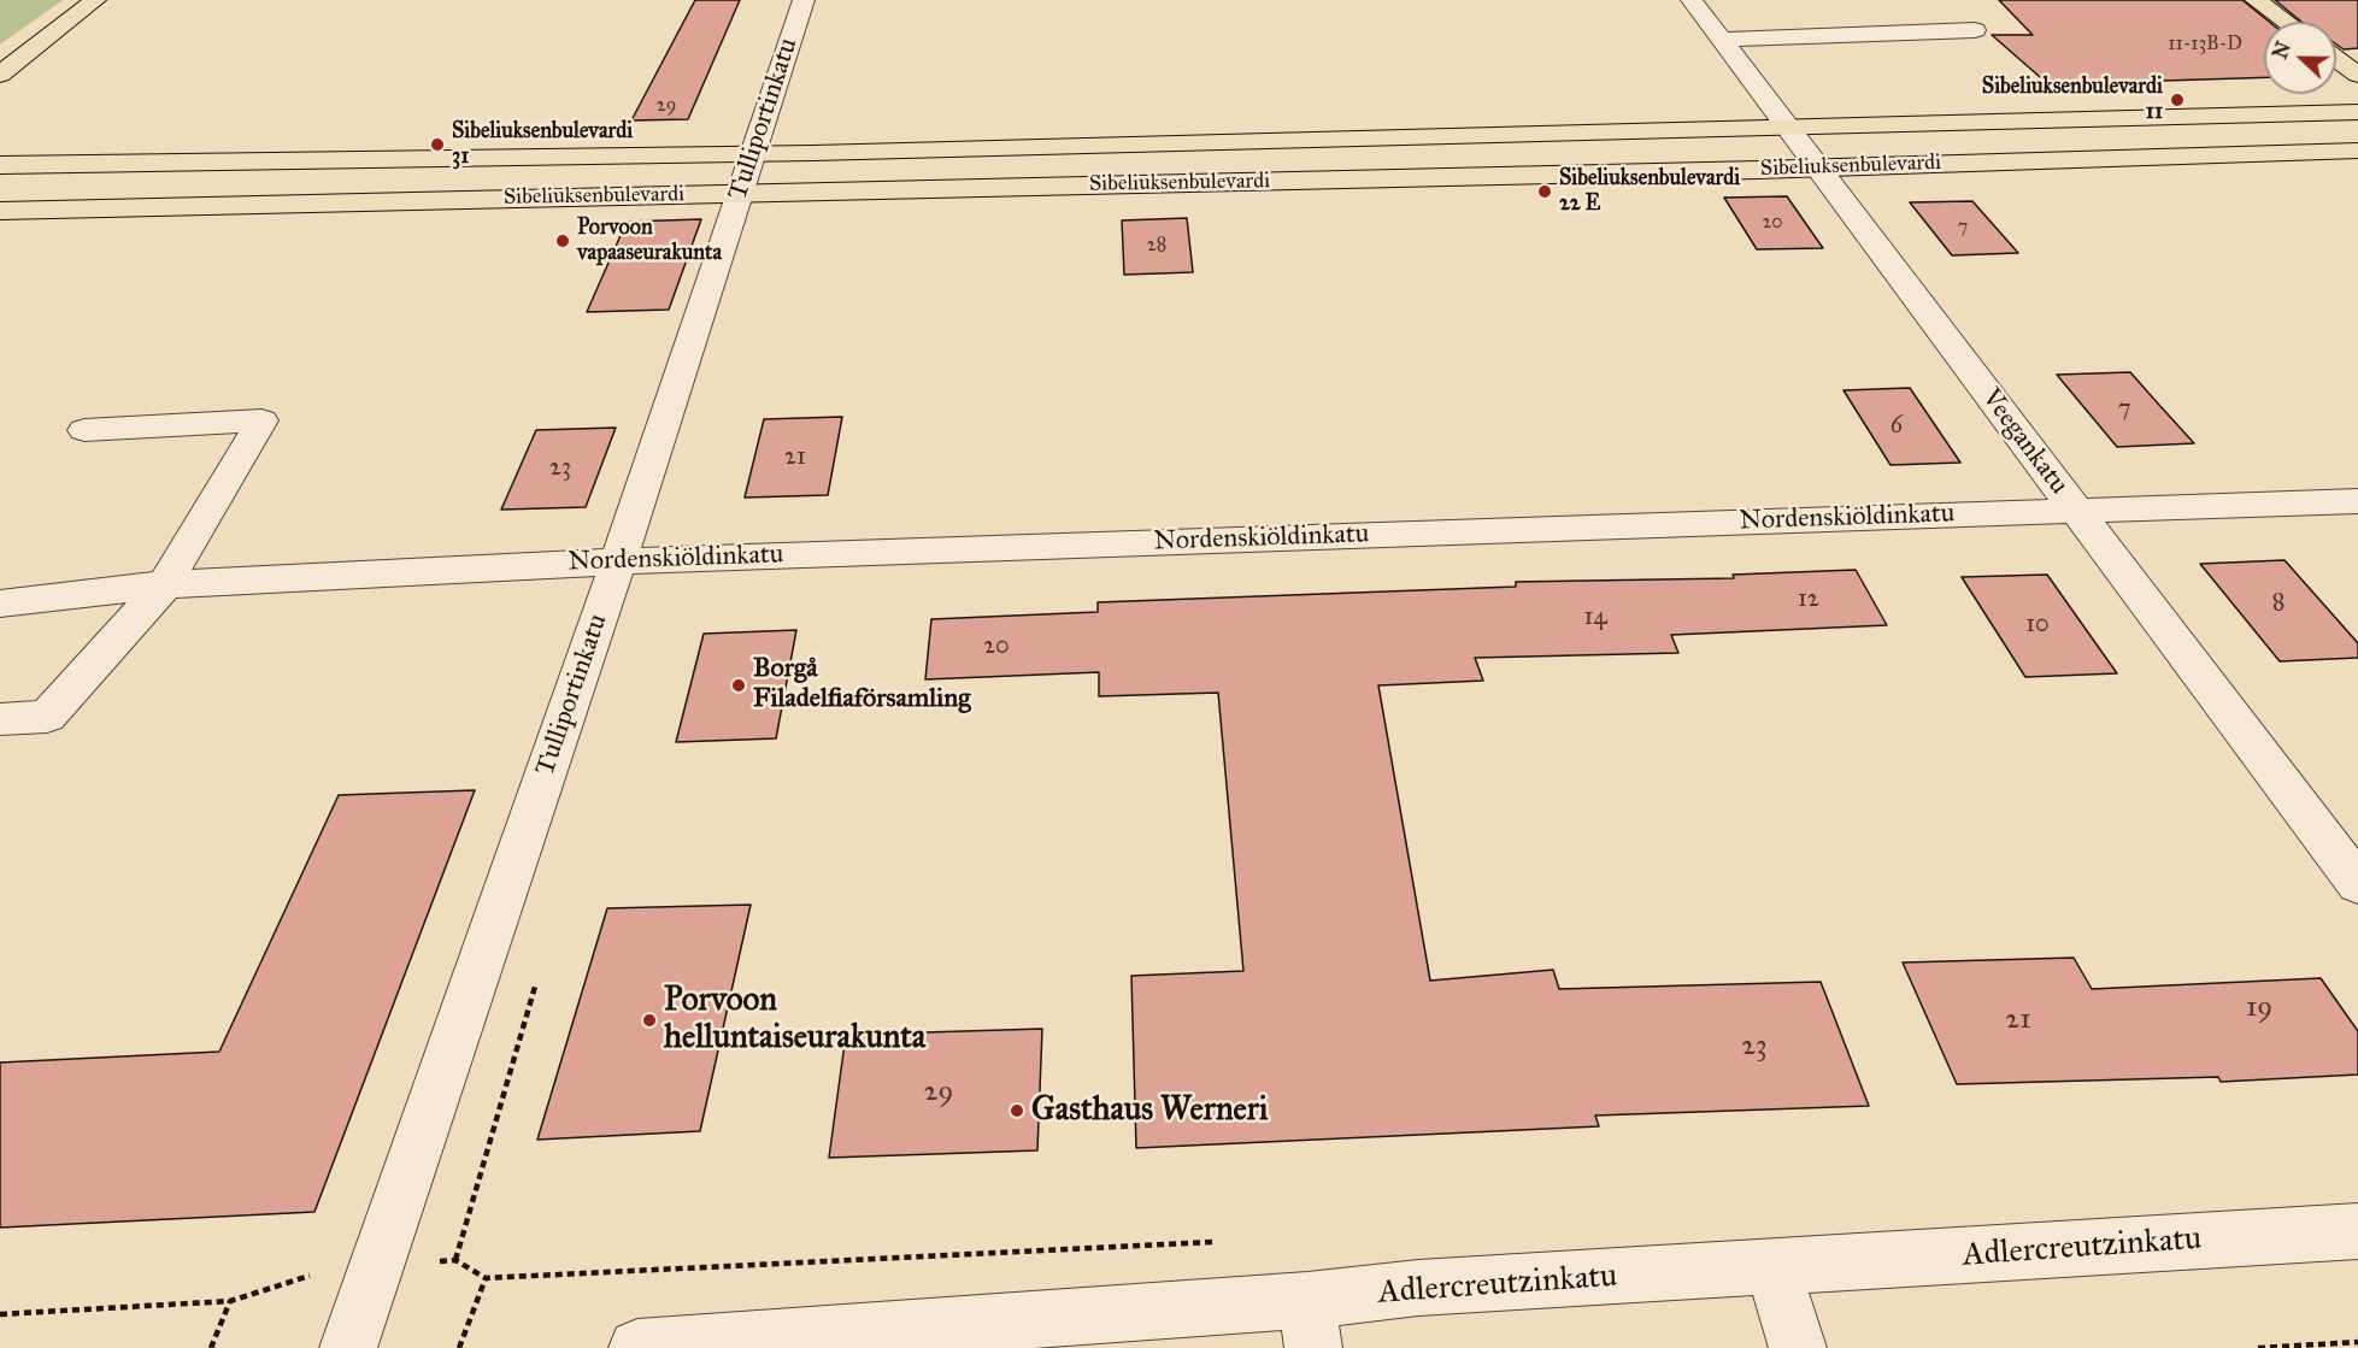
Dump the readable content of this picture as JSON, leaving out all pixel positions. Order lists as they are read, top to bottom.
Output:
{
  "streets": {
    "main road": ["Sibeliuksenbulevardi"],
    "street": [
      "Tulliportinkatu",
      "Veegankatu",
      "Nordenskiöldinkatu",
      "Adlercreutzinkatu"
    ]
  },
  "crossings": [
    ["Tulliportinkatu", "Sibeliuksenbulevardi"],
    ["Tulliportinkatu", "Nordenskiöldinkatu"],
    ["Sibeliuksenbulevardi", "Veegankatu"],
    ["Veegankatu", "Nordenskiöldinkatu"]
  ],
  "places": [
    "Sibeliuksenbulevardi 11",
    "Sibeliuksenbulevardi 31",
    "Sibeliuksenbulevardi 22 E",
    "Porvoon vapaaseurakunta",
    "Borgå Filadelfiaförsamling",
    "Porvoon helluntaiseurakunta",
    "Gasthaus Werneri"
  ],
  "house_numbers": [
    "11-13B-D",
    "29",
    "20",
    "7",
    "28",
    "7",
    "6",
    "21",
    "23",
    "12",
    "8",
    "14",
    "10",
    "20",
    "19",
    "21",
    "23",
    "29"
  ],
  "north": "left"
}
